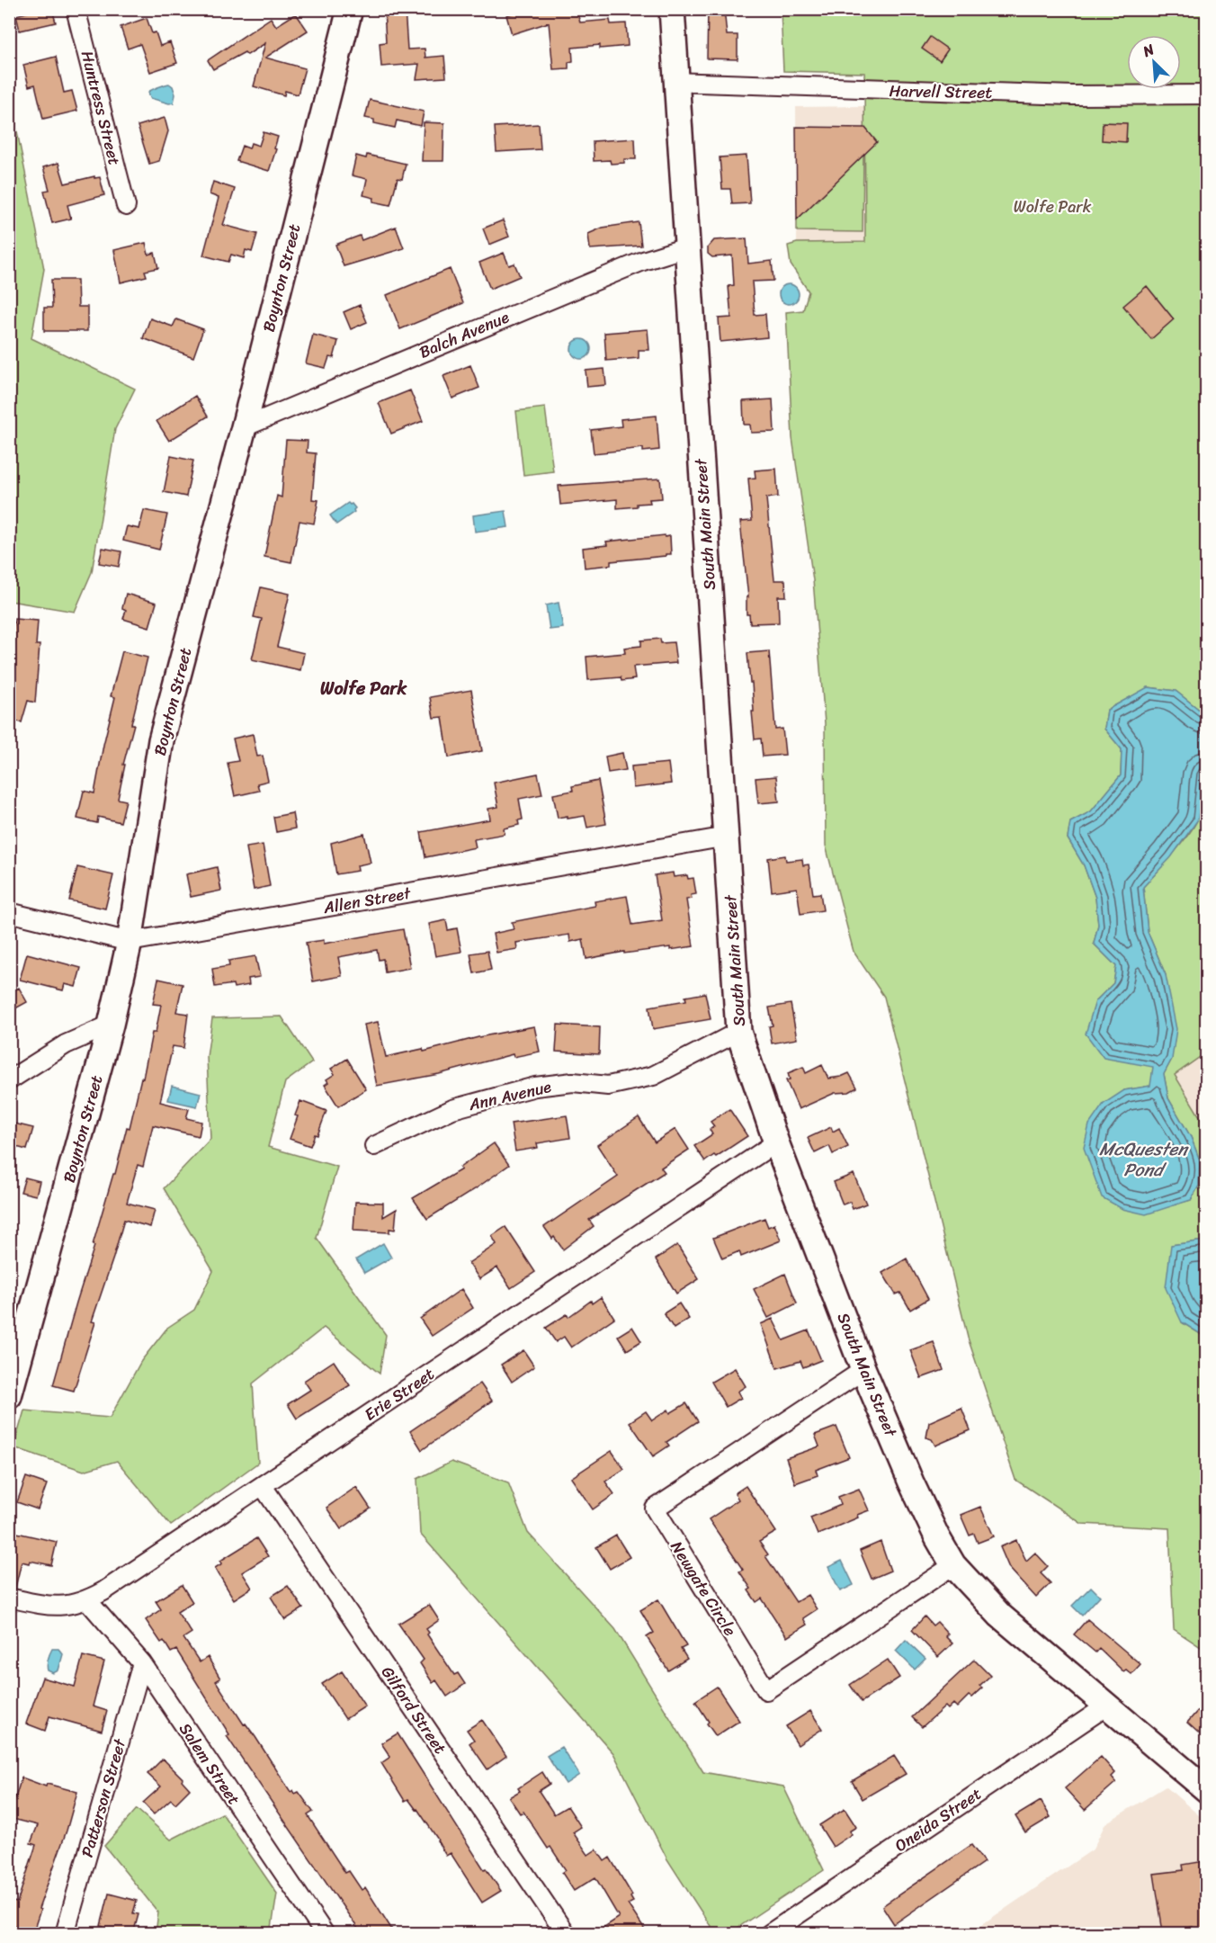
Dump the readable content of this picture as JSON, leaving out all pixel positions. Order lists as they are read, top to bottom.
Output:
{
  "streets": {
    "main road": ["Boynton Street", "South Main Street"],
    "street": [
      "Harvell Street",
      "Huntress Street",
      "Balch Avenue",
      "Allen Street",
      "Ann Avenue",
      "Erie Street",
      "Newgate Circle",
      "Gilford Street",
      "Salem Street",
      "Patterson Street",
      "Oneida Street"
    ]
  },
  "crossings": [
    ["Harvell Street", "South Main Street"],
    ["Boynton Street", "Balch Avenue"],
    ["Boynton Street", "Allen Street"],
    ["Balch Avenue", "South Main Street"],
    ["South Main Street", "Allen Street"],
    ["South Main Street", "Ann Avenue"],
    ["South Main Street", "Erie Street"],
    ["South Main Street", "Newgate Circle"],
    ["South Main Street", "Oneida Street"],
    ["Erie Street", "Gilford Street"],
    ["Erie Street", "Salem Street"],
    ["Salem Street", "Patterson Street"]
  ],
  "districts": ["Wolfe Park"],
  "water": ["McQuesten Pond"],
  "parks": ["Wolfe Park"],
  "north": "top left"
}
